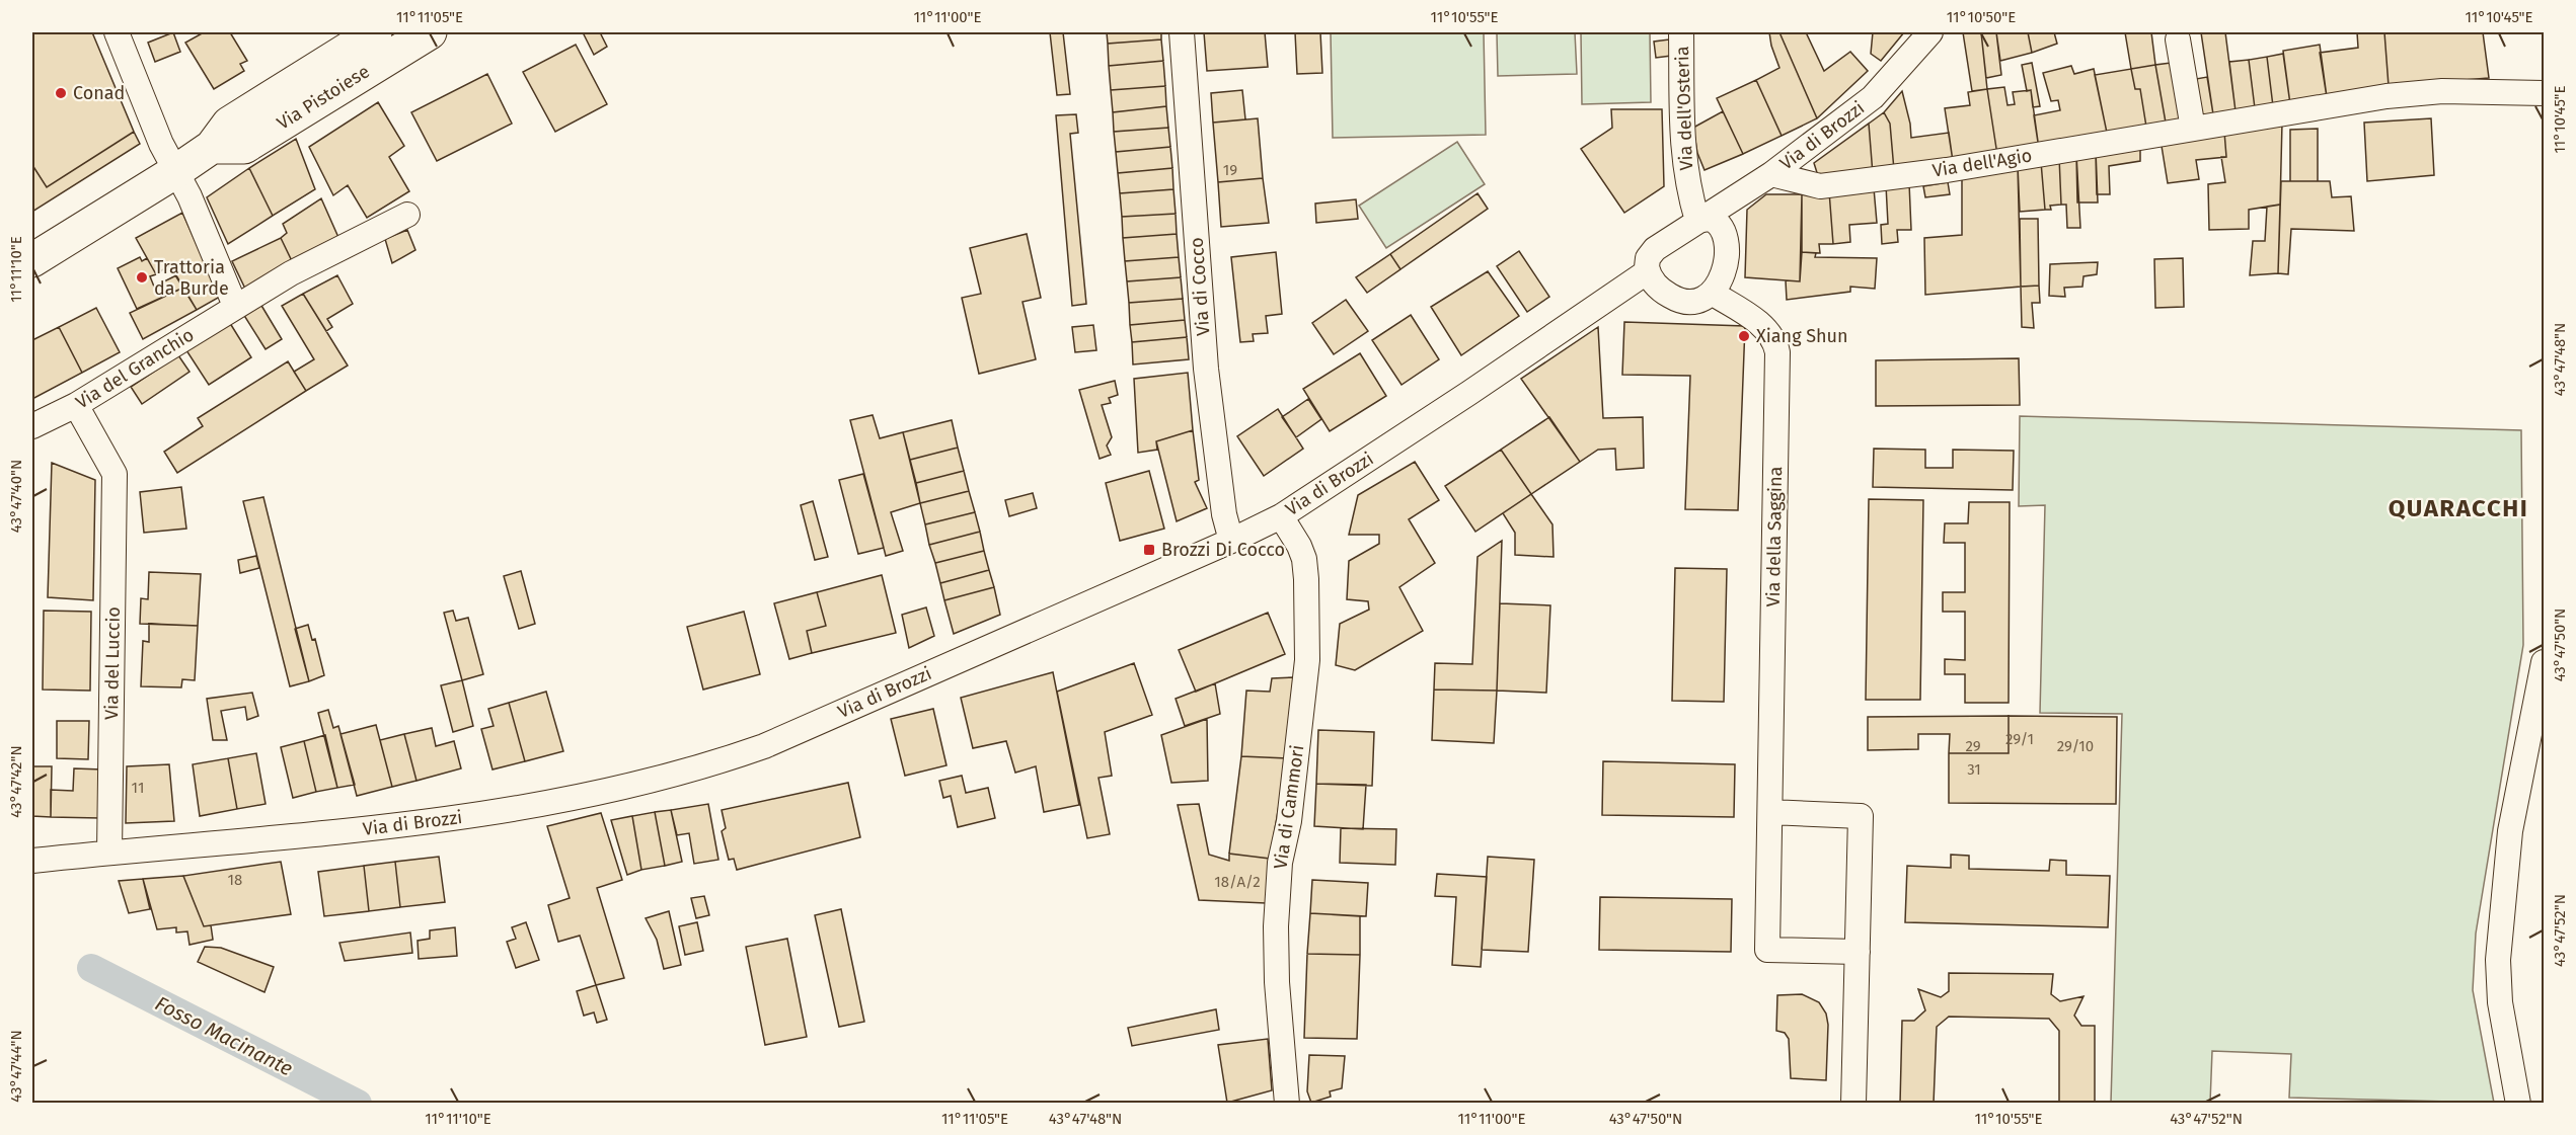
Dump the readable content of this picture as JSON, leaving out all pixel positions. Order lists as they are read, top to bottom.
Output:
{
  "streets": {
    "main road": ["Via Pistoiese"],
    "street": [
      "Via dell'Osteria",
      "Via di Brozzi",
      "Via dell'Agio",
      "Via di Cocco",
      "Via del Granchio",
      "Via della Saggina",
      "Via del Luccio",
      "Via di Cammori"
    ]
  },
  "crossings": [
    ["Via dell'Osteria", "Via di Brozzi"],
    ["Via dell'Osteria", "Via della Saggina"],
    ["Via di Brozzi", "Via dell'Agio"],
    ["Via di Brozzi", "Via di Cocco"],
    ["Via di Brozzi", "Via della Saggina"],
    ["Via di Brozzi", "Via del Luccio"],
    ["Via di Brozzi", "Via di Cammori"],
    ["Via del Granchio", "Via del Luccio"]
  ],
  "districts": ["QUARACCHI"],
  "water": ["Fosso Macinante"],
  "places": {
    "other": ["Conad", "Trattoria da Burde", "Xiang Shun"],
    "transit": ["Brozzi Di Cocco"]
  },
  "house_numbers": [
    "19",
    "29/1",
    "29",
    "29/10",
    "31",
    "11",
    "18",
    "18/A/2"
  ],
  "coordinates": [
    "11°11'05\"E",
    "11°11'00\"E",
    "11°10'55\"E",
    "11°10'50\"E",
    "11°10'45\"E",
    "11°11'10\"E",
    "43°47'48\"N",
    "43°47'40\"N",
    "43°47'50\"N",
    "43°47'42\"N",
    "43°47'52\"N",
    "43°47'44\"N"
  ]
}
